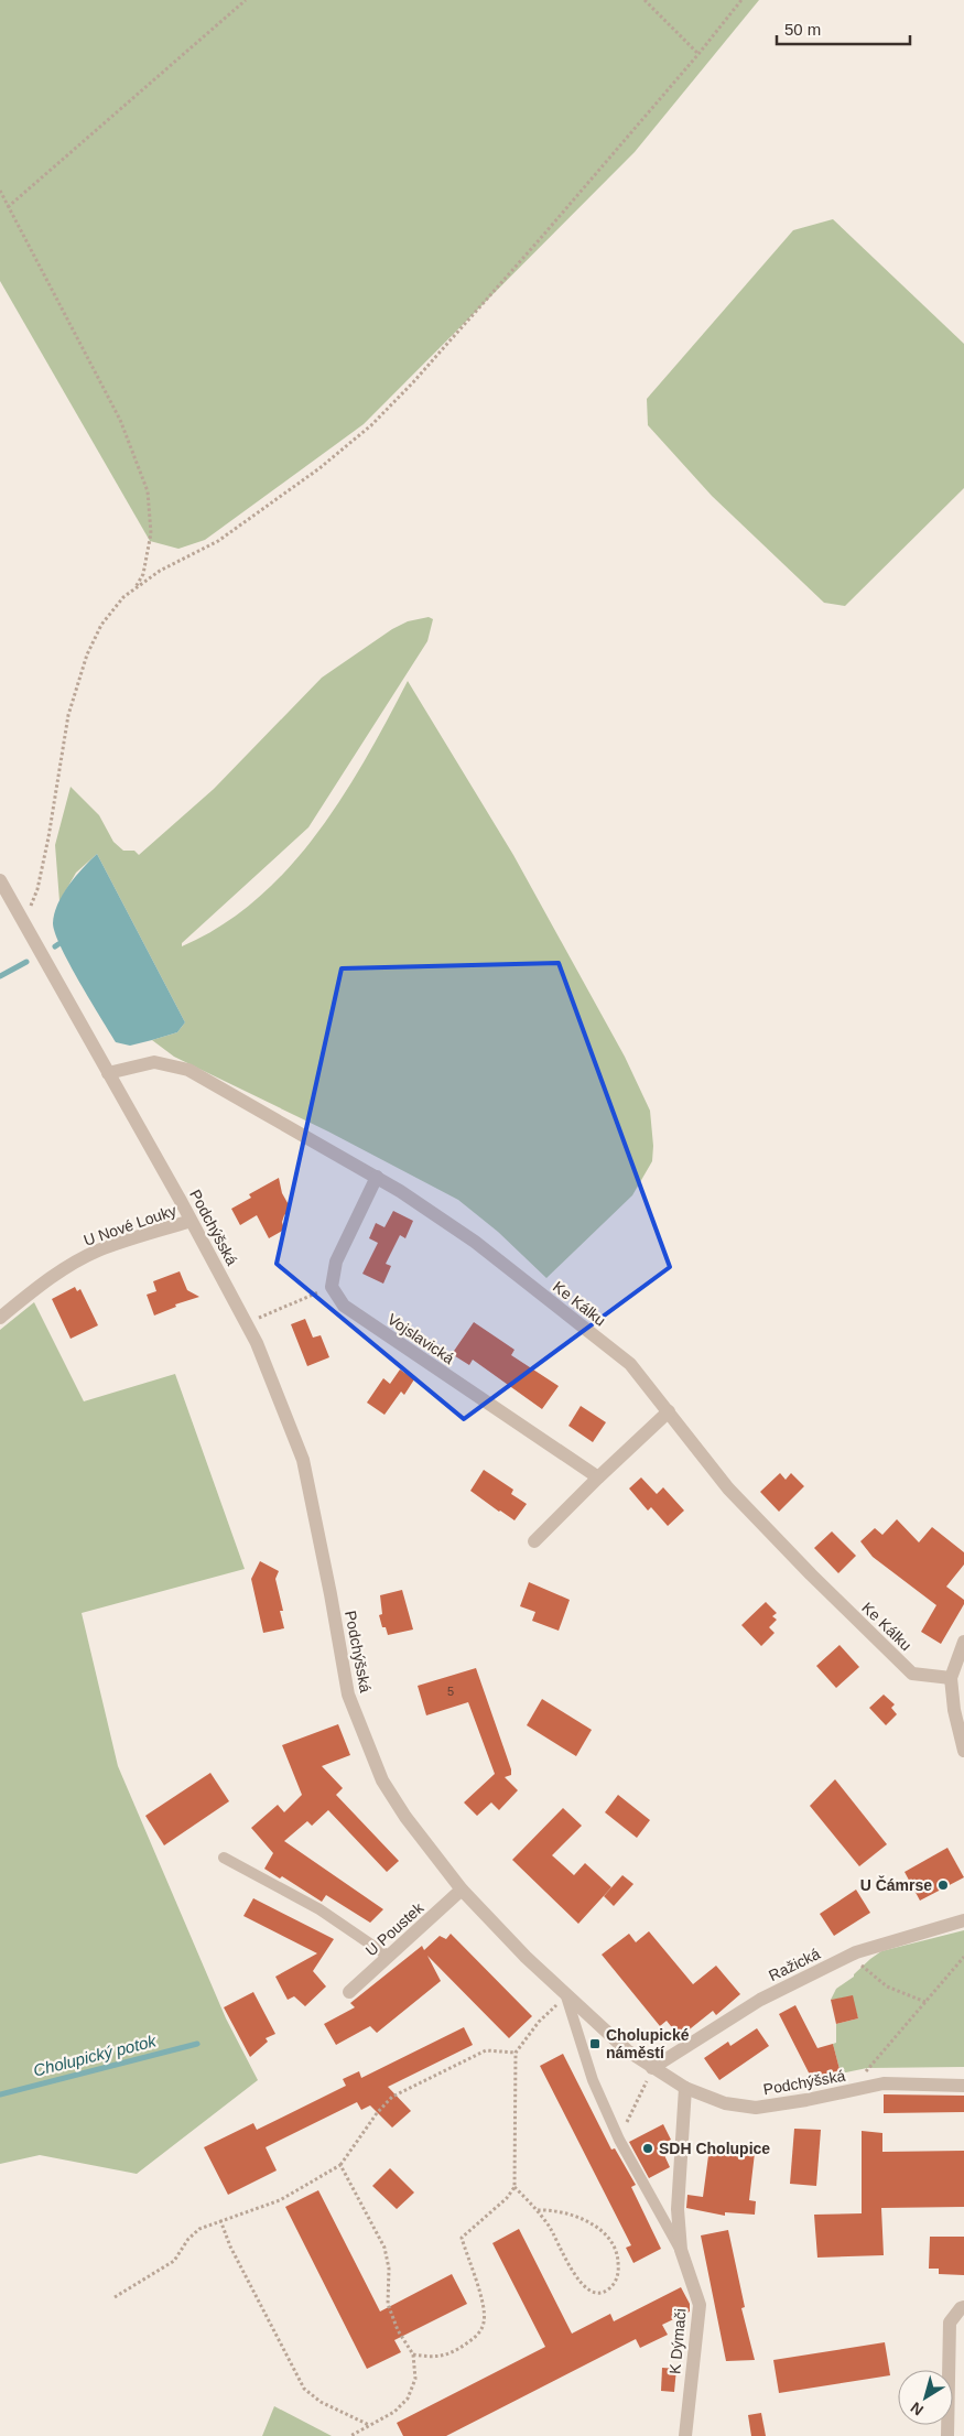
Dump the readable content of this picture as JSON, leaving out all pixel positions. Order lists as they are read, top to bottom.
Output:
{
  "streets": {
    "street": [
      "U Nové Louky",
      "Podchýšská",
      "Ke Kálku",
      "Vojslavická",
      "U Poustek",
      "Ražická",
      "K Dýmači"
    ]
  },
  "crossings": [
    ["U Nové Louky", "Podchýšská"],
    ["Podchýšská", "Ke Kálku"],
    ["Podchýšská", "U Poustek"],
    ["Podchýšská", "Ražická"],
    ["Podchýšská", "K Dýmači"]
  ],
  "water": ["Cholupický potok"],
  "places": {
    "other": ["U Čámrse", "SDH Cholupice"],
    "transit": ["Cholupické náměstí"]
  },
  "house_numbers": ["5"],
  "scale_bar": "50 m",
  "north": "bottom left"
}
